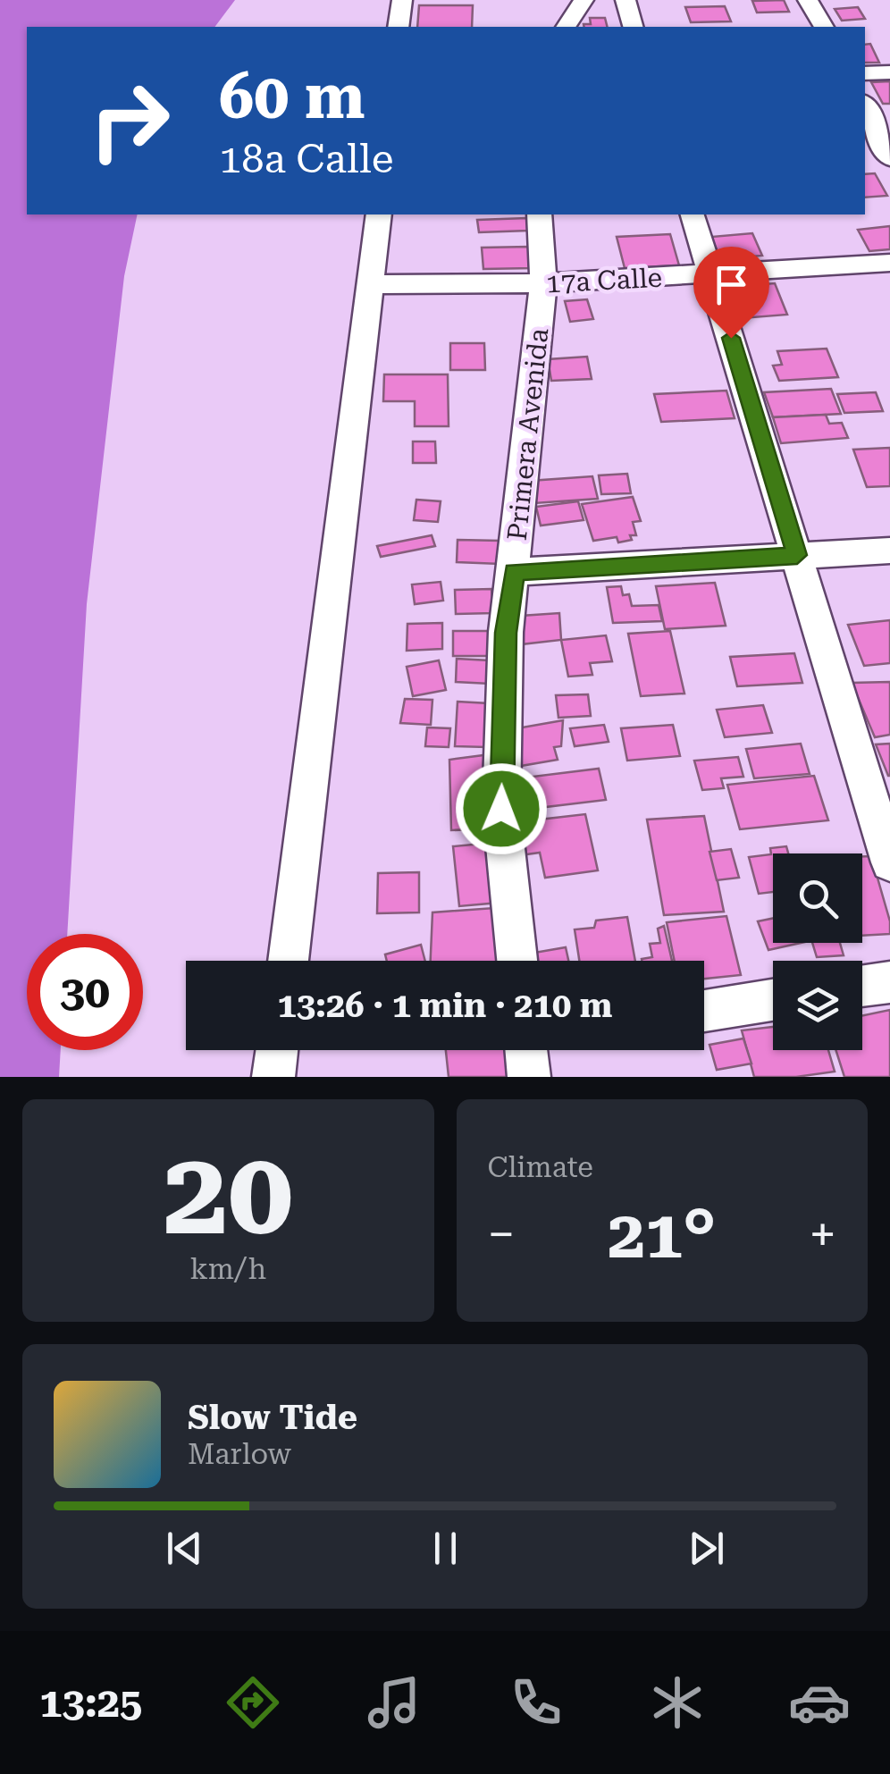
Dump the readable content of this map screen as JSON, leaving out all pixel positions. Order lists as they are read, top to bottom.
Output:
{
  "streets": {
    "street": ["17a Calle", "Primera Avenida"]
  },
  "crossings": [
    ["17a Calle", "Primera Avenida"]
  ],
  "page": {
    "turn": ["60 m", "18a Calle"],
    "limit": "30",
    "trip": "13:26 · 1 min · 210 m",
    "tile": [
      ["20", "km/h"],
      "Climate"
    ],
    "heat": ["−", "21°", "+"],
    "song": ["Slow Tide", "Marlow"],
    "tabs": "13:25"
  }
}
